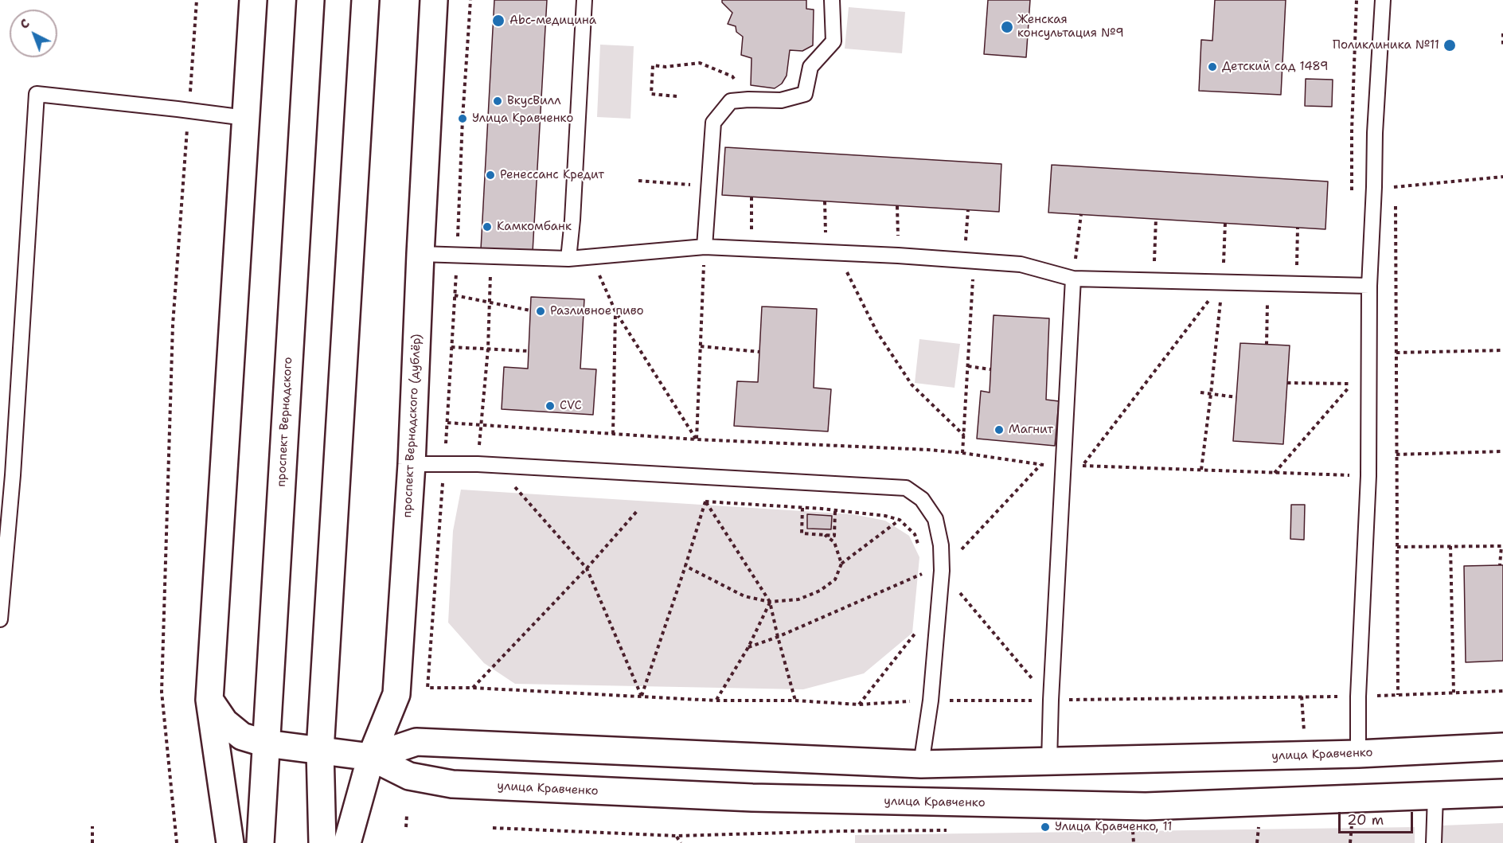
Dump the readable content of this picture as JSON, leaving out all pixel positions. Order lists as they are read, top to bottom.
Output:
{
  "streets": {
    "street": ["проспект Вернадского", "проспект Вернадского (дублёр)", "улица Кравченко"]
  },
  "crossings": [
    ["проспект Вернадского", "улица Кравченко"],
    ["проспект Вернадского (дублёр)", "улица Кравченко"]
  ],
  "places": [
    "Abc-медицина",
    "Женская консультация №9",
    "Поликлиника №11",
    "Детский сад 1489",
    "ВкусВилл",
    "Улица Кравченко",
    "Ренессанс Кредит",
    "Камкомбанк",
    "Разливное пиво",
    "CVC",
    "Магнит",
    "Улица Кравченко, 11"
  ],
  "scale_bar": "20 m",
  "north": "top left"
}
